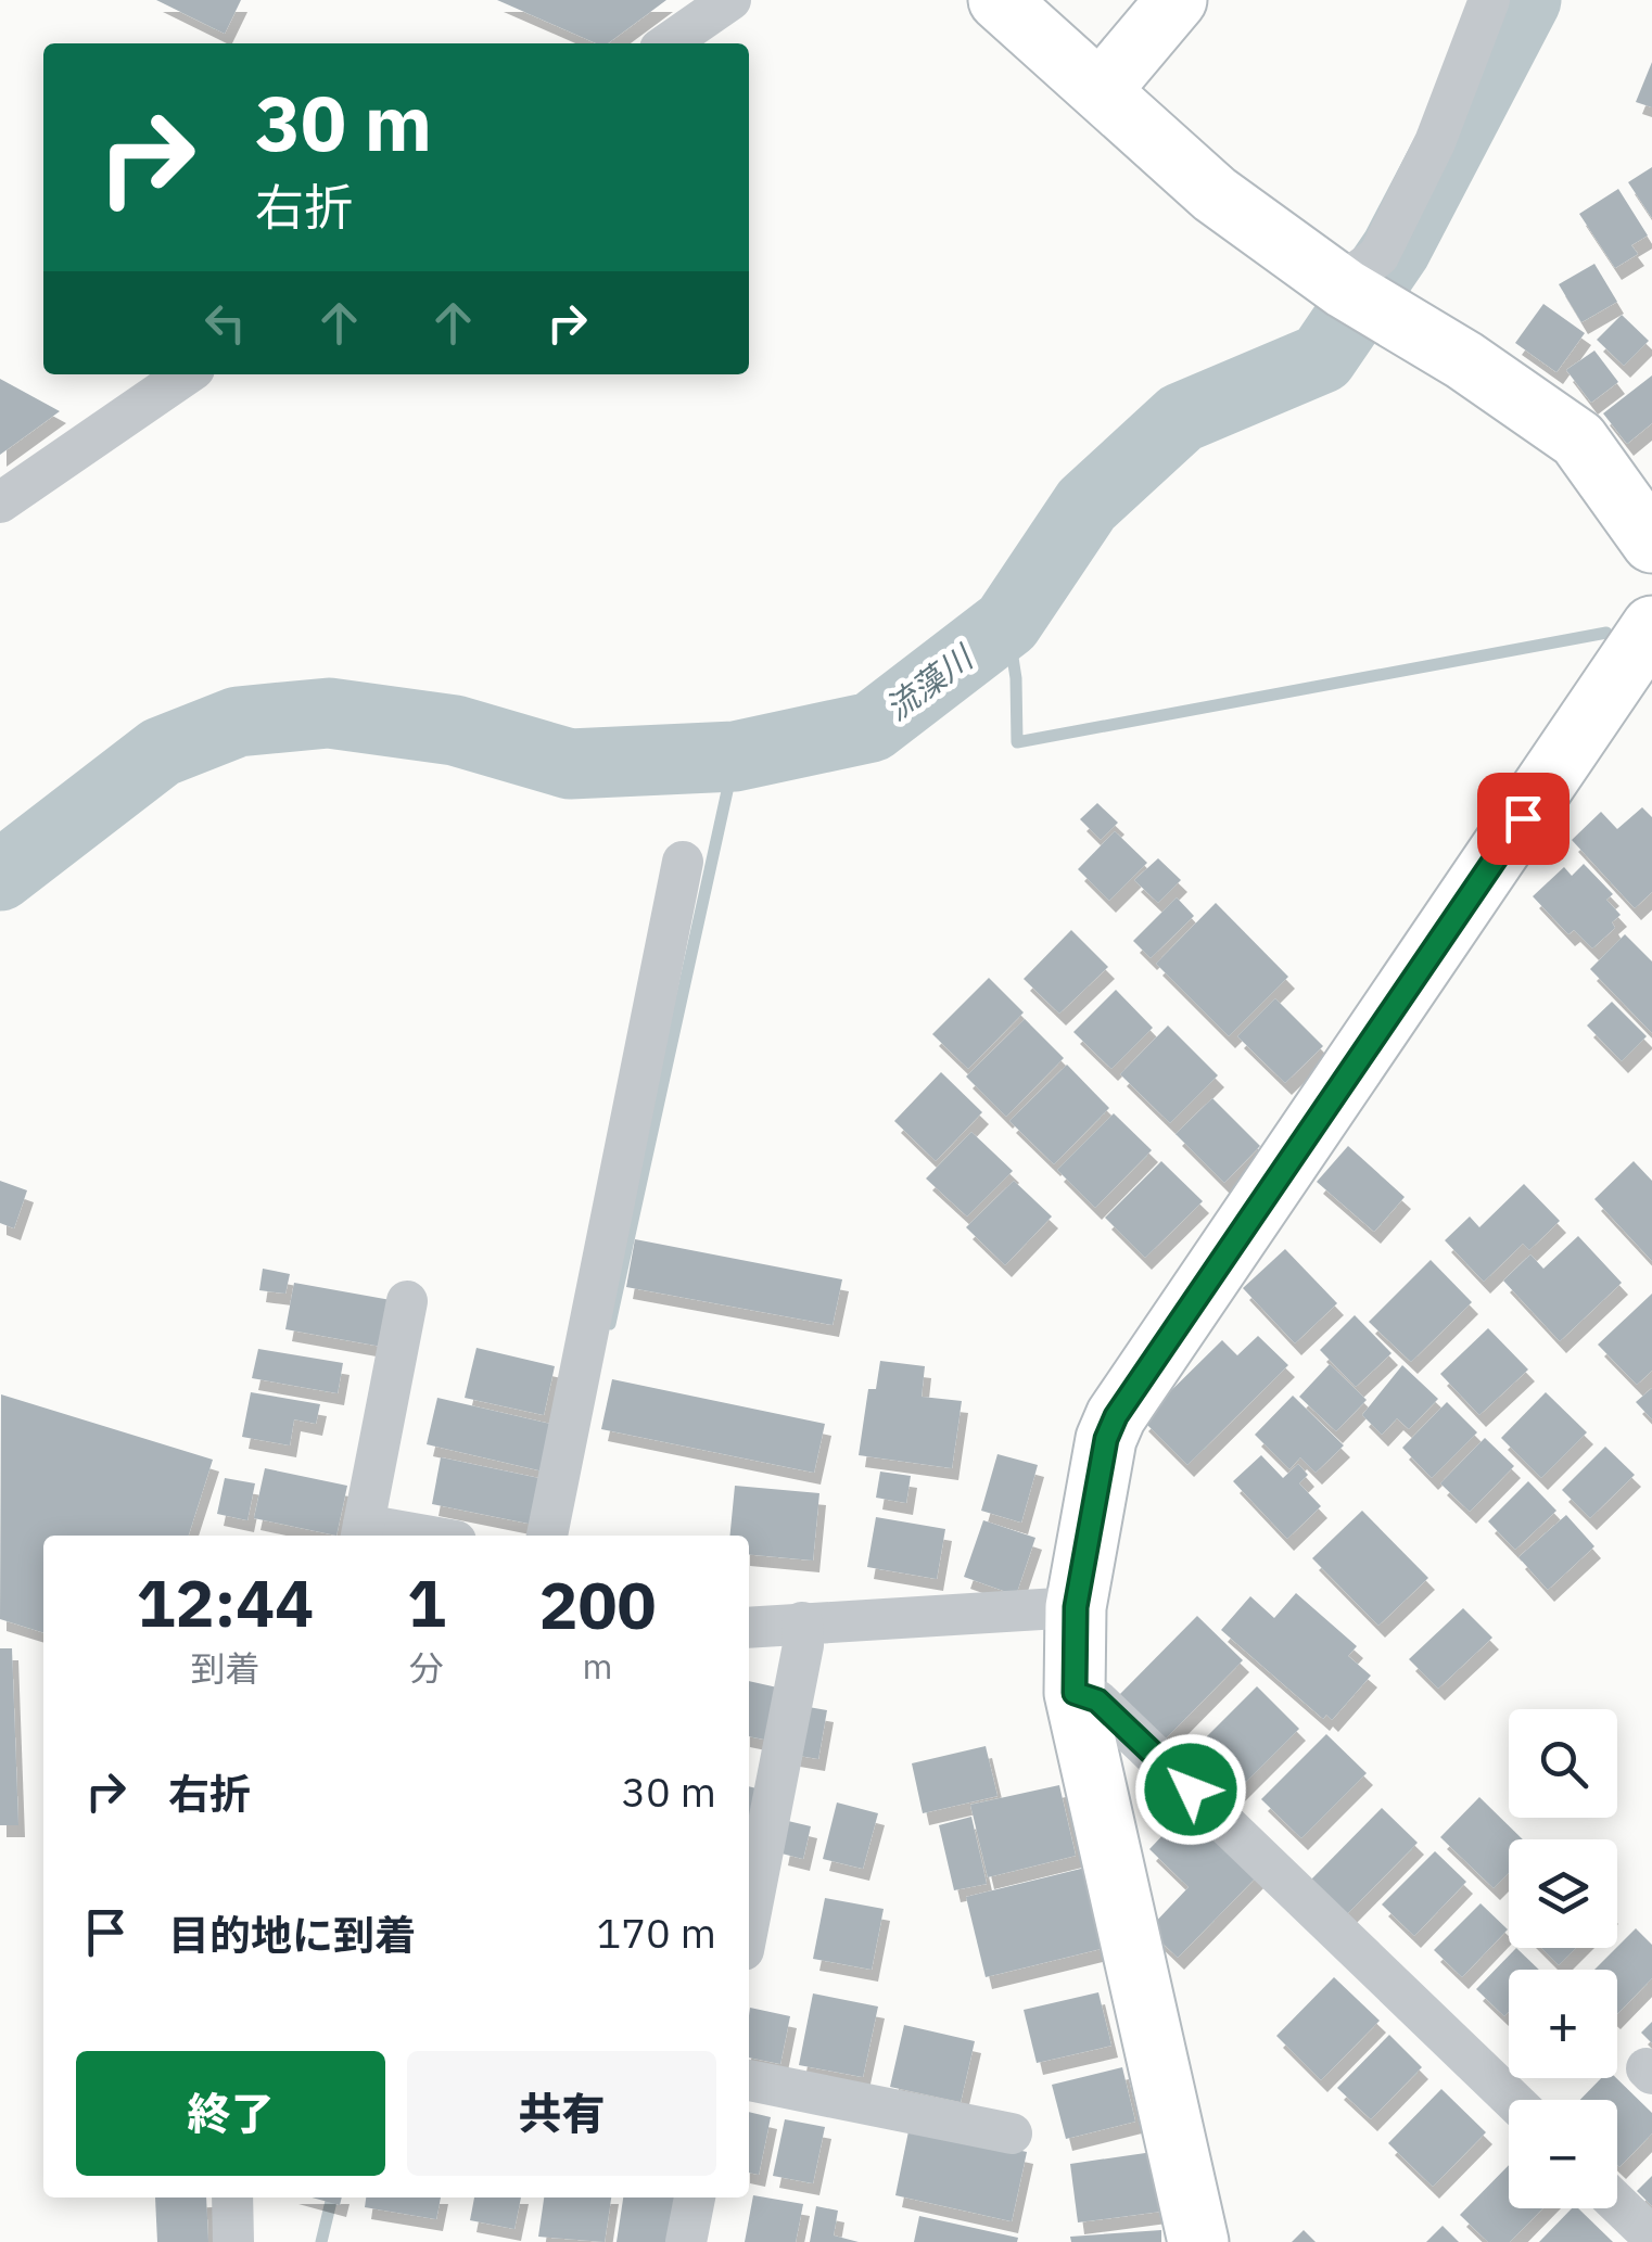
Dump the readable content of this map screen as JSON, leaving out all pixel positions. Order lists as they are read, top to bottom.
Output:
{
  "water": ["流藻川"],
  "page": {
    "turn": ["30 m", "右折"],
    "eta": [
      "12:44",
      "到着",
      "1",
      "分",
      "200",
      "m"
    ],
    "map_buttons": ["+", "−"],
    "list": [
      {
        "name": "右折",
        "value": "30 m"
      },
      {
        "name": "目的地に到着",
        "value": "170 m"
      }
    ],
    "buttons": ["終了", "共有"]
  }
}
